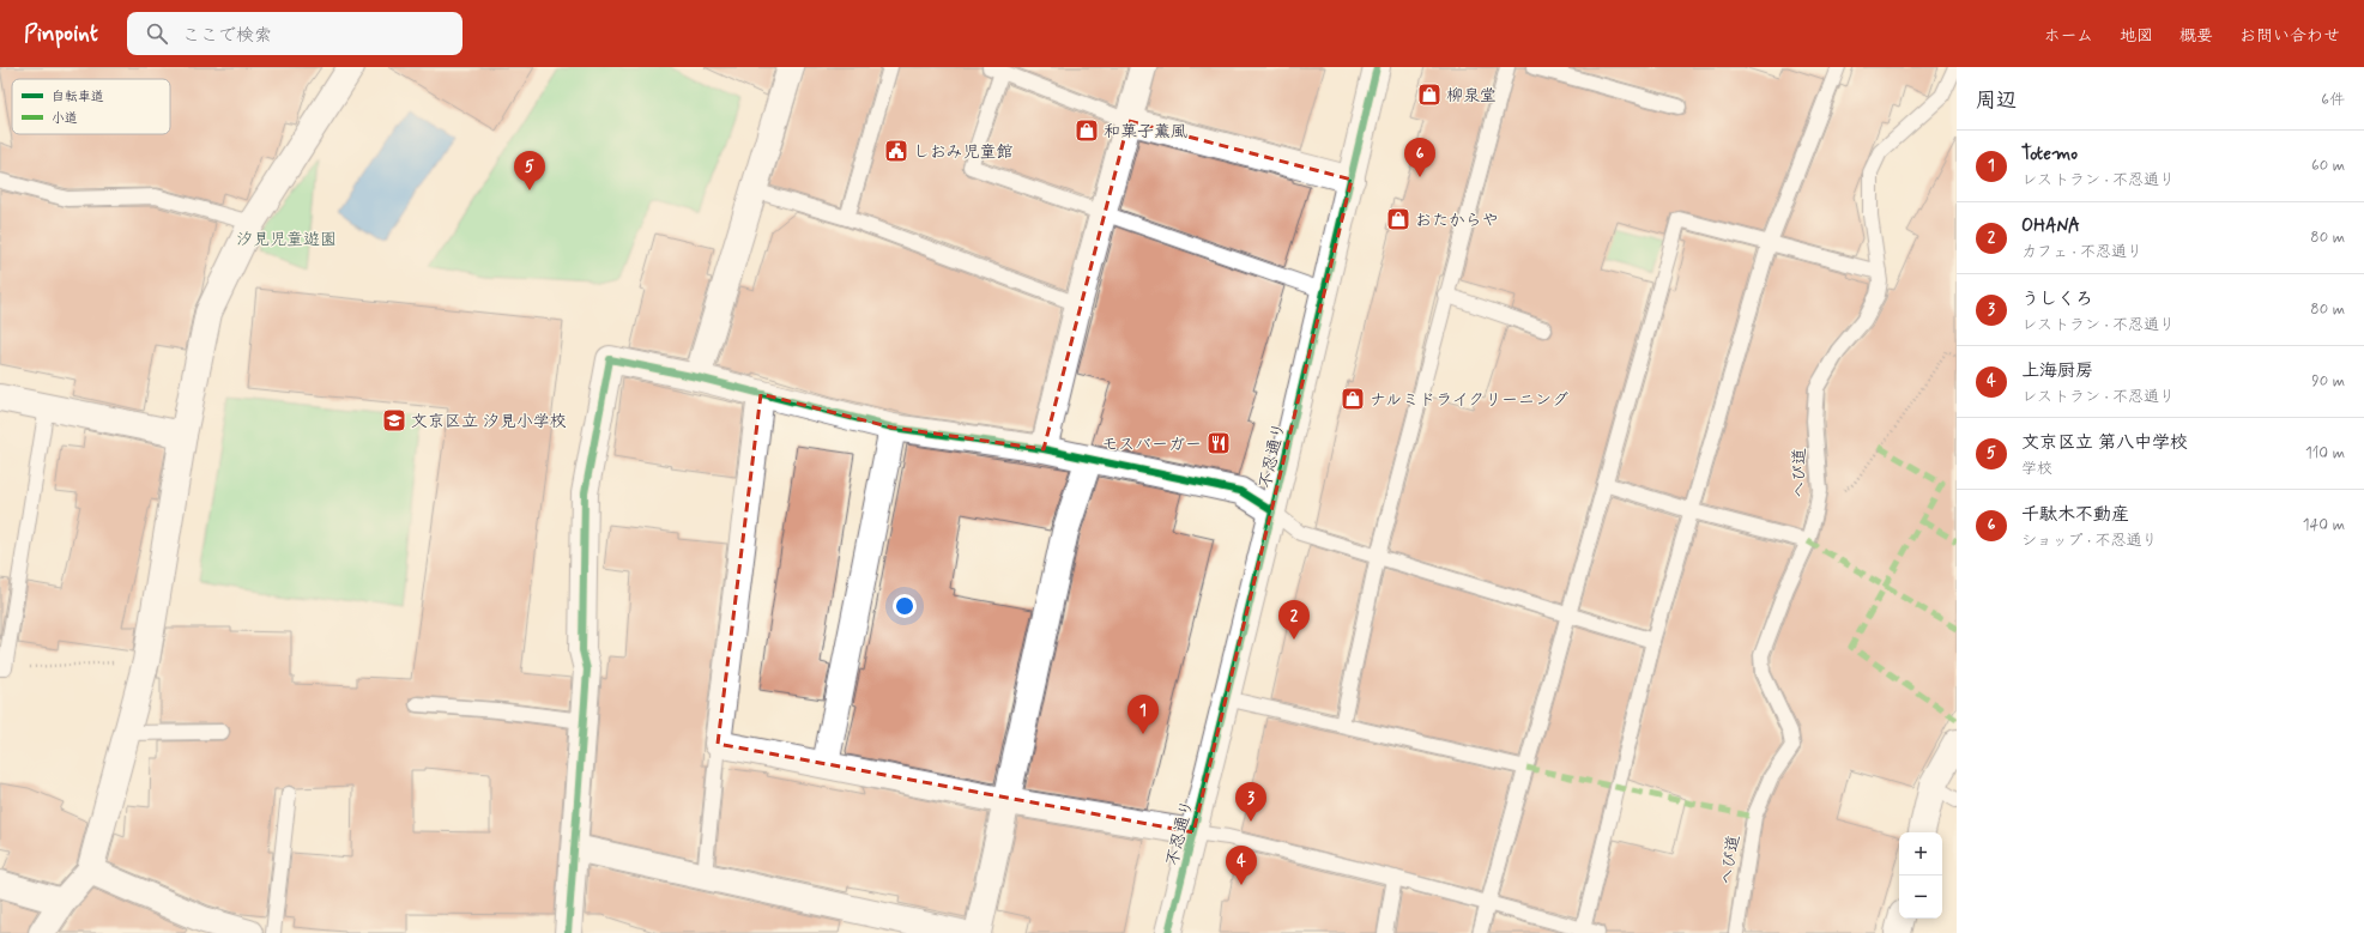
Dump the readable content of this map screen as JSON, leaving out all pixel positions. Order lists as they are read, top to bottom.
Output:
{
  "streets": {
    "street": ["不忍通り"],
    "lane": ["へび道"]
  },
  "parks": ["汐見児童遊園"],
  "places": {
    "shop": [
      "柳泉堂",
      "和菓子薫風",
      "おたからや",
      "ナルミドライクリーニング"
    ],
    "public building": ["しおみ児童館"],
    "school or university": ["文京区立 汐見小学校"],
    "restaurant": ["モスバーガー"]
  },
  "legend": ["自転車道", "小道"],
  "page": {
    "header": "Pinpoint",
    "search": "ここで検索",
    "nav": [
      "ホーム",
      "地図",
      "概要",
      "お問い合わせ"
    ],
    "heading": ["周辺", "6件"],
    "list": [
      {
        "mark": "1",
        "name": "Totemo",
        "note": "レストラン · 不忍通り",
        "value": "60 m"
      },
      {
        "mark": "2",
        "name": "OHANA",
        "note": "カフェ · 不忍通り",
        "value": "80 m"
      },
      {
        "mark": "3",
        "name": "うしくろ",
        "note": "レストラン · 不忍通り",
        "value": "80 m"
      },
      {
        "mark": "4",
        "name": "上海厨房",
        "note": "レストラン · 不忍通り",
        "value": "90 m"
      },
      {
        "mark": "5",
        "name": "文京区立 第八中学校",
        "note": "学校",
        "value": "110 m"
      },
      {
        "mark": "6",
        "name": "千駄木不動産",
        "note": "ショップ · 不忍通り",
        "value": "140 m"
      }
    ],
    "pins": [
      "6",
      "5",
      "2",
      "1",
      "3",
      "4"
    ],
    "map_buttons": ["+", "−"]
  }
}
